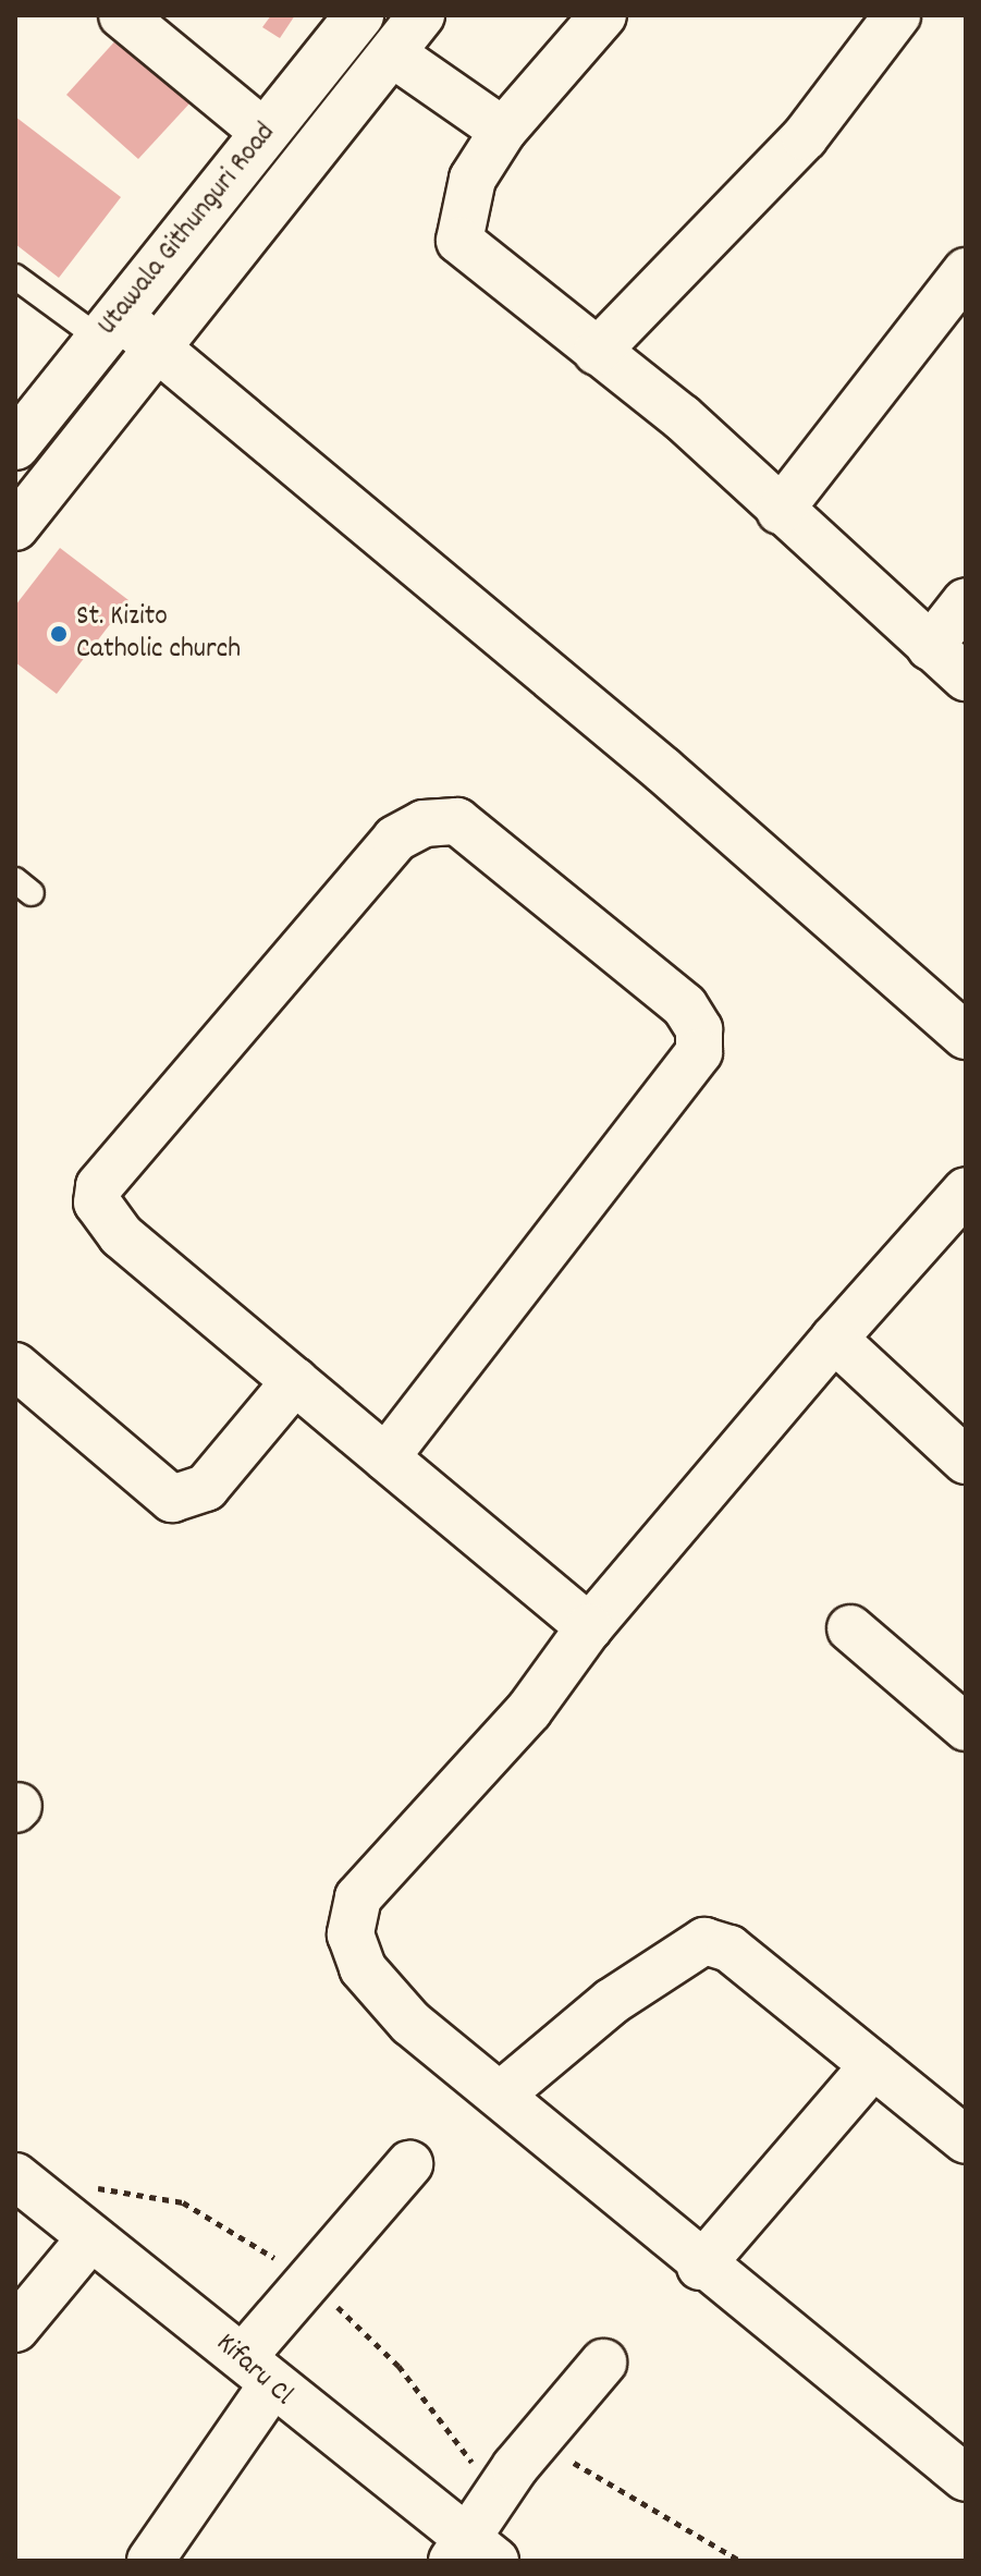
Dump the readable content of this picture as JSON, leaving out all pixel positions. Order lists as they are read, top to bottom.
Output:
{
  "streets": {
    "street": ["Utawala Githunguri Road", "Kifaru Cl"]
  },
  "places": ["St. Kizito Catholic church"]
}
